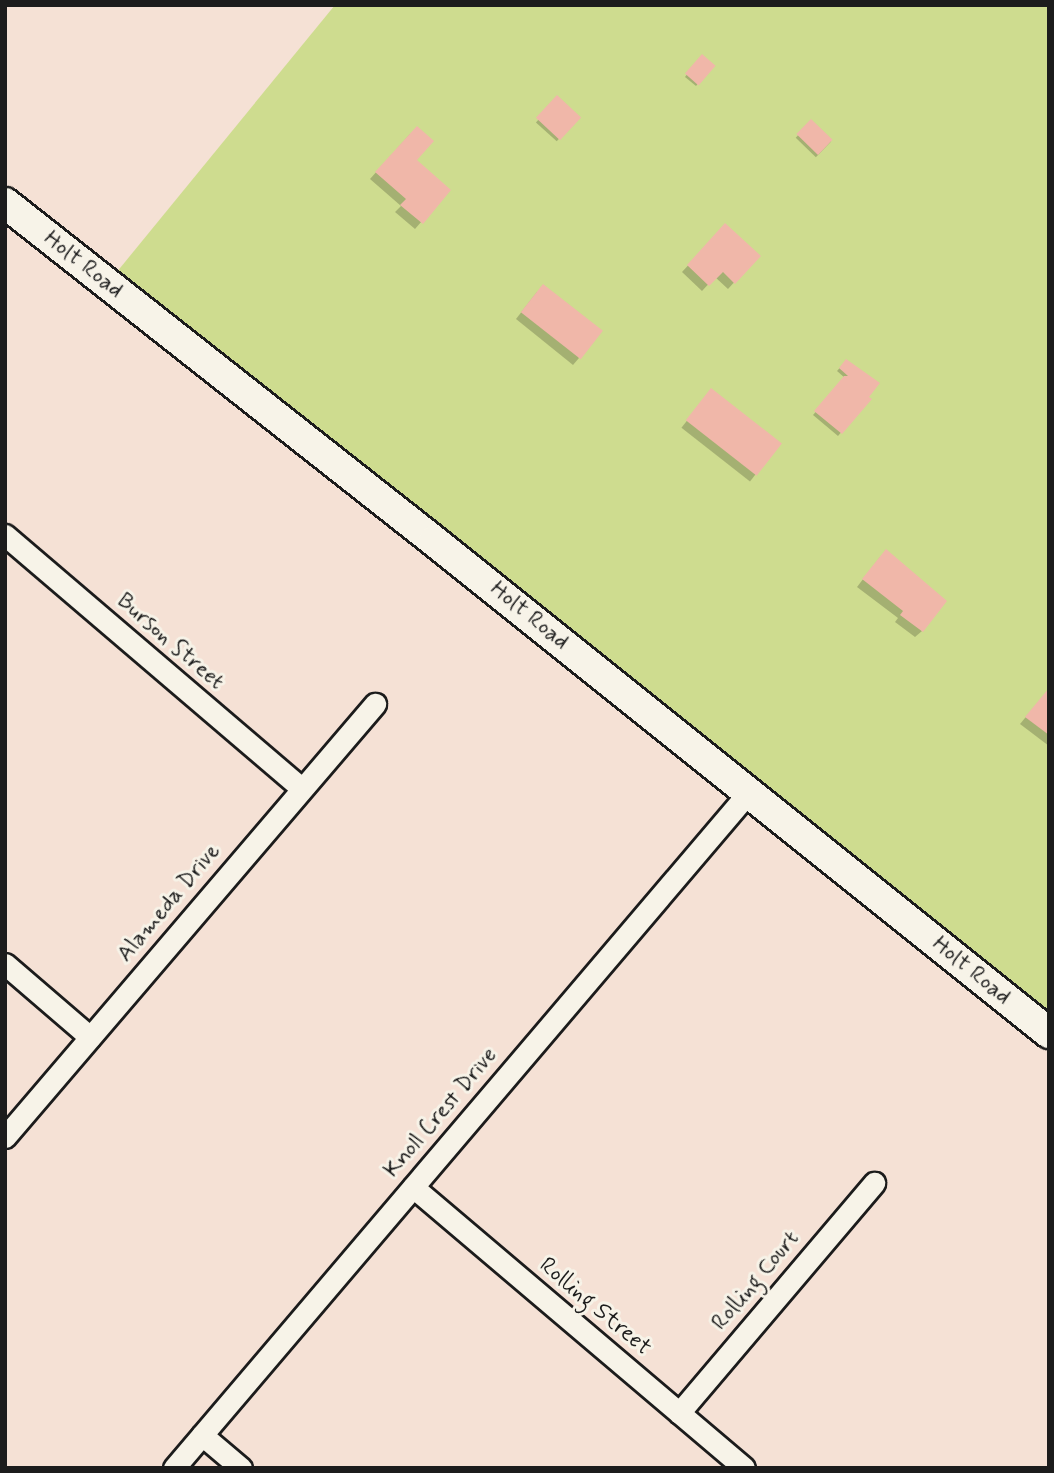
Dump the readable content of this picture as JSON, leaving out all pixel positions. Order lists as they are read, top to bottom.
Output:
{
  "streets": {
    "main road": ["Holt Road"],
    "street": [
      "Burson Street",
      "Alameda Drive",
      "Knoll Crest Drive",
      "Rolling Court",
      "Rolling Street"
    ]
  },
  "crossings": [
    ["Holt Road", "Knoll Crest Drive"],
    ["Burson Street", "Alameda Drive"],
    ["Knoll Crest Drive", "Rolling Street"],
    ["Rolling Court", "Rolling Street"]
  ]
}
